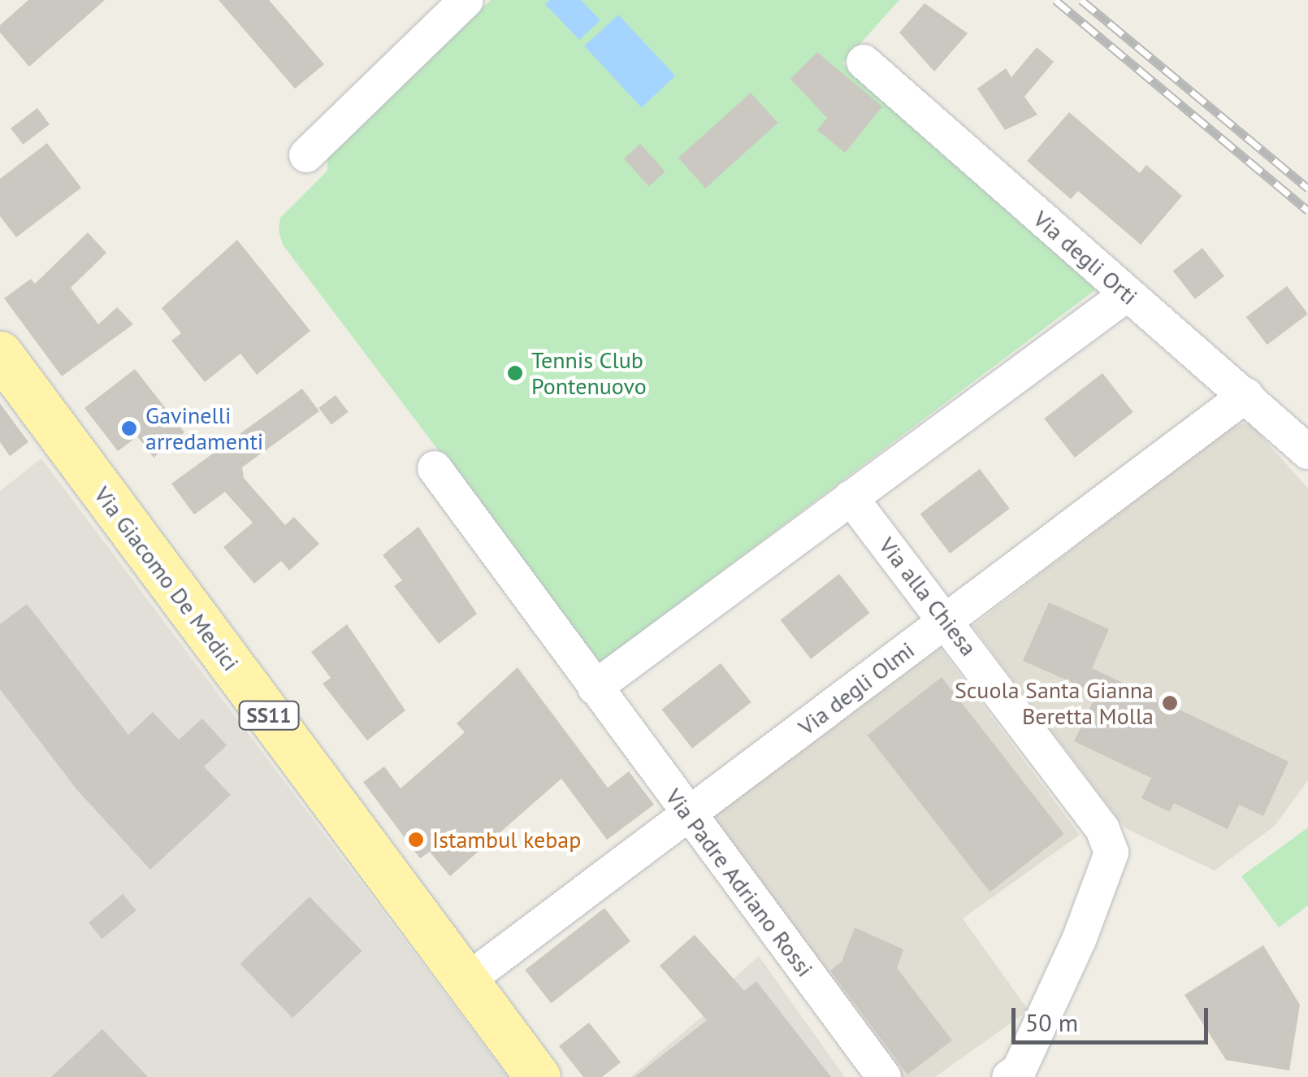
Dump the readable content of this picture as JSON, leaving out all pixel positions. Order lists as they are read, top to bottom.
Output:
{
  "streets": {
    "main road": ["Via Giacomo De Medici", "SS11"],
    "street": [
      "Via degli Orti",
      "Via alla Chiesa",
      "Via degli Olmi",
      "Via Padre Adriano Rossi"
    ]
  },
  "crossings": [
    ["Via degli Orti", "Via degli Olmi"],
    ["Via Giacomo De Medici", "Via degli Olmi"],
    ["Via alla Chiesa", "Via degli Olmi"],
    ["Via degli Olmi", "Via Padre Adriano Rossi"]
  ],
  "places": [
    "Tennis Club Pontenuovo",
    "Gavinelli arredamenti",
    "Scuola Santa Gianna Beretta Molla",
    "Istambul kebap"
  ],
  "scale_bar": "50 m"
}
